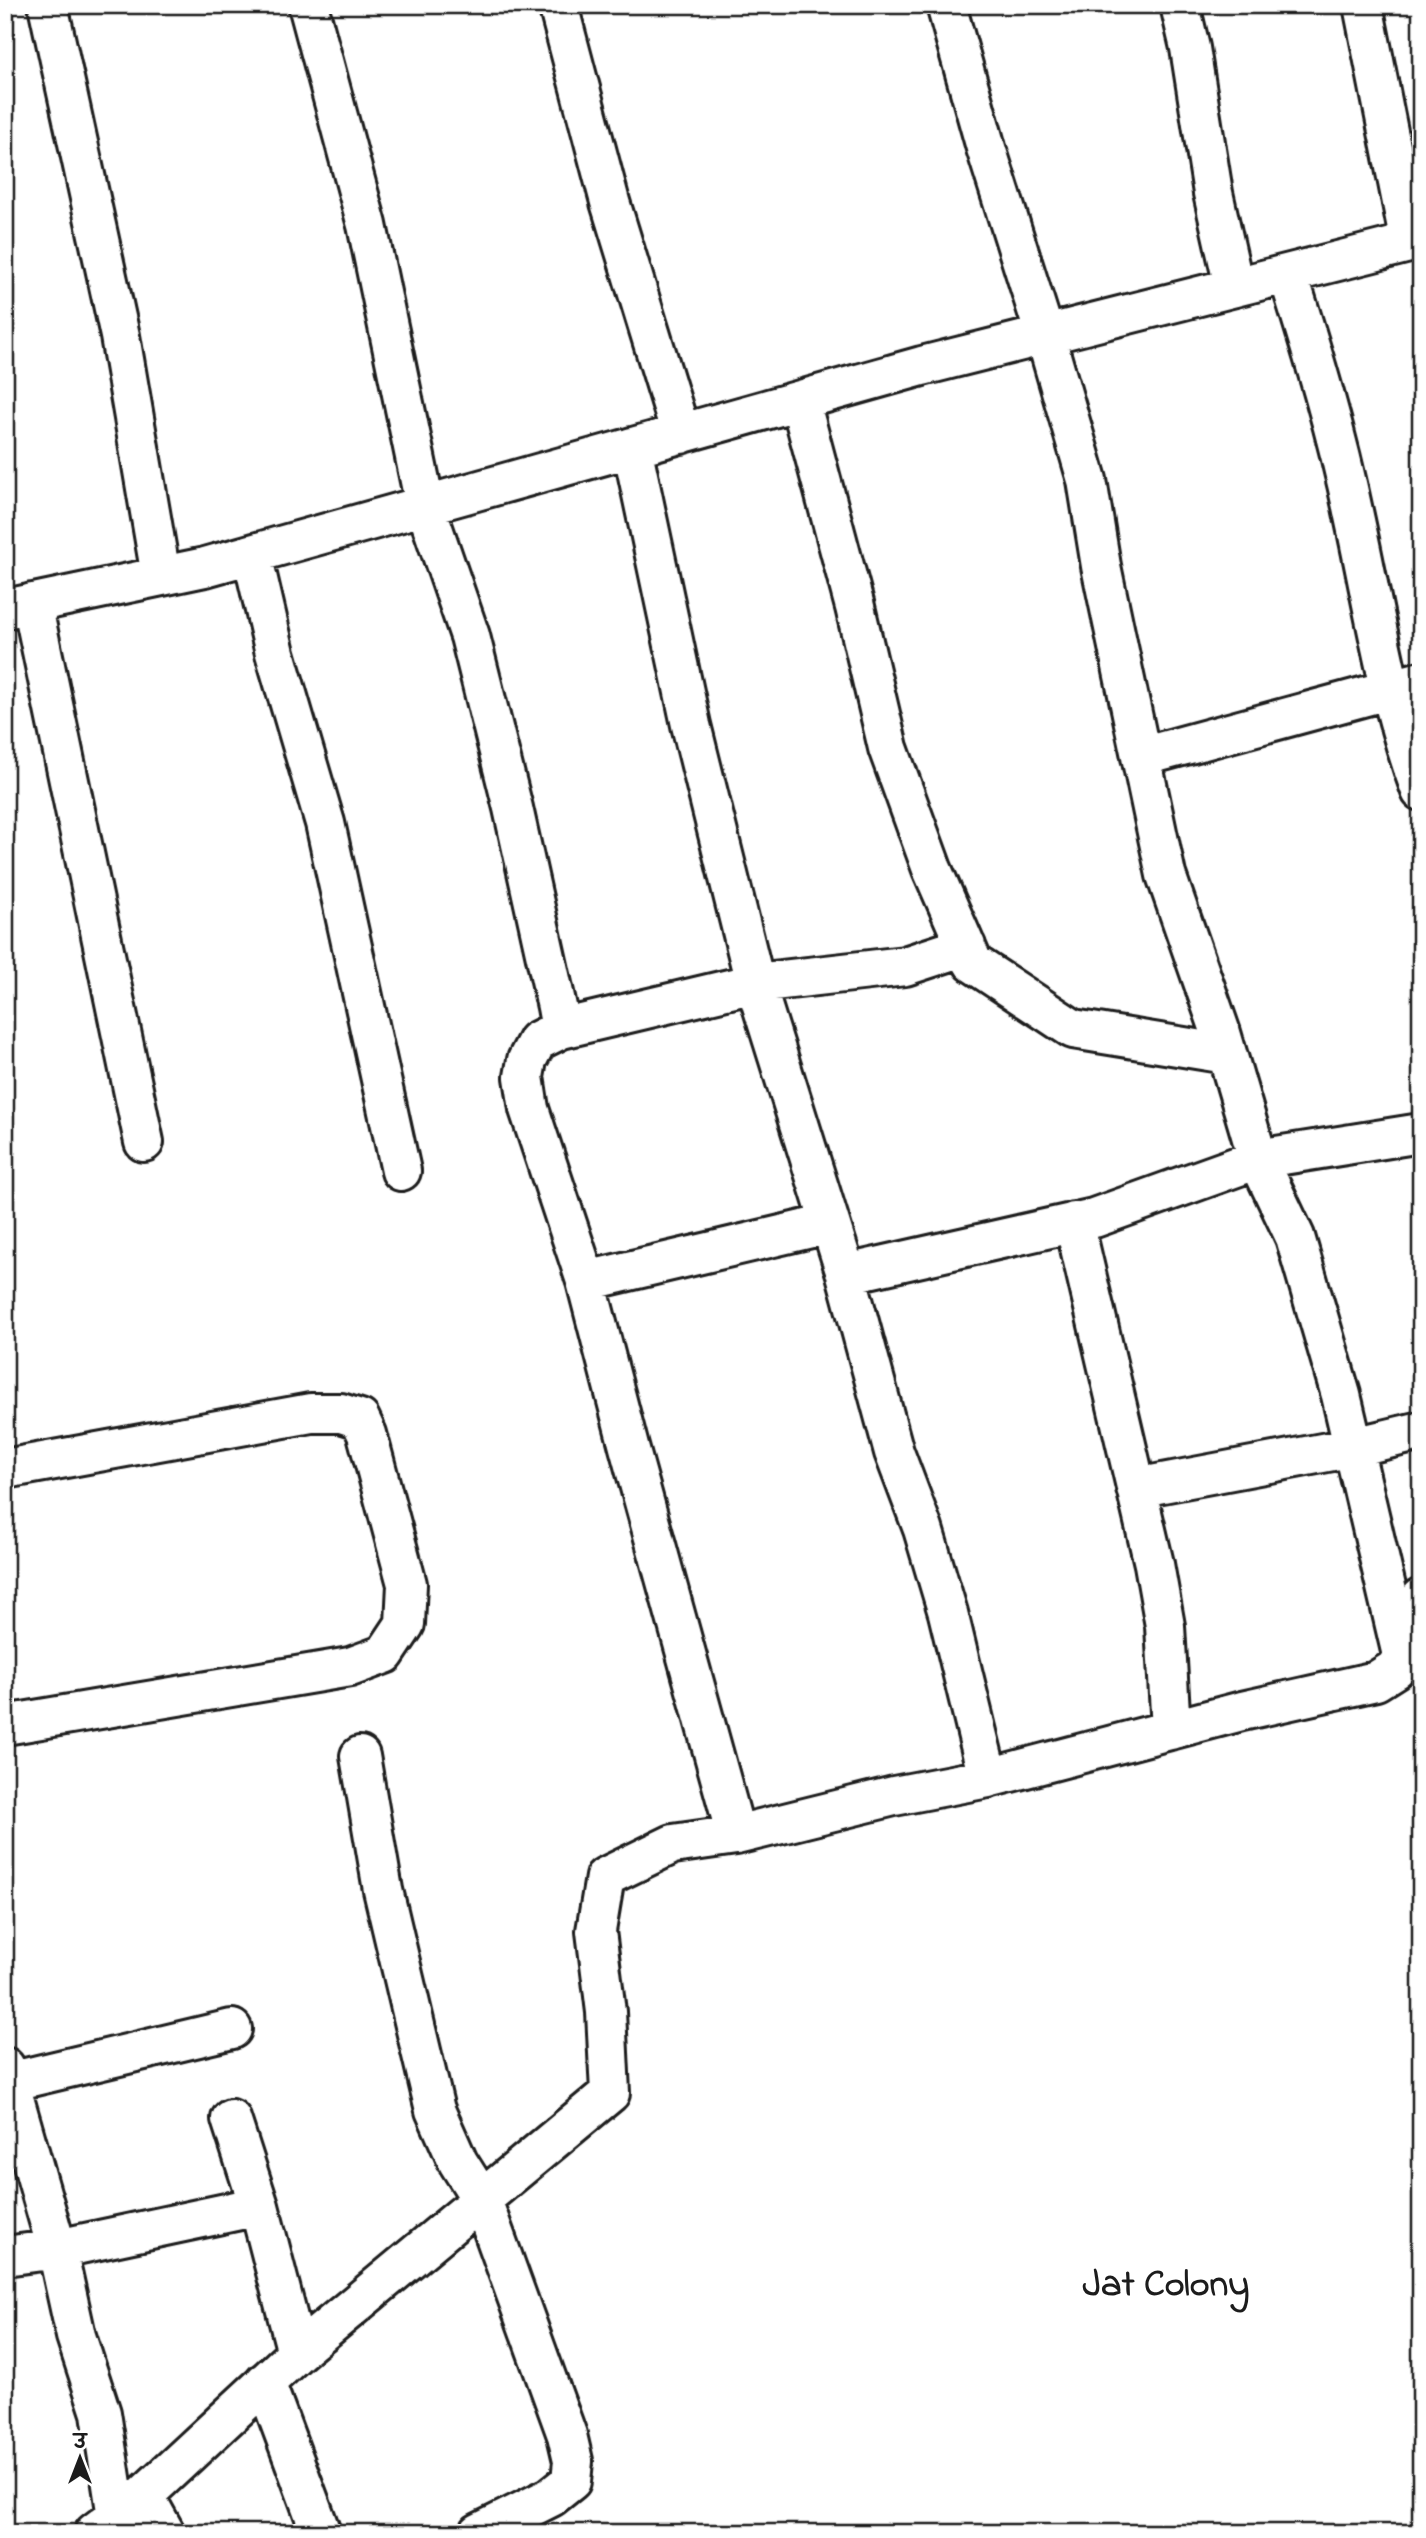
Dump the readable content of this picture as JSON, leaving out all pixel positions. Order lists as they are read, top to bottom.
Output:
{
  "districts": ["Jat Colony"],
  "north": "top"
}
